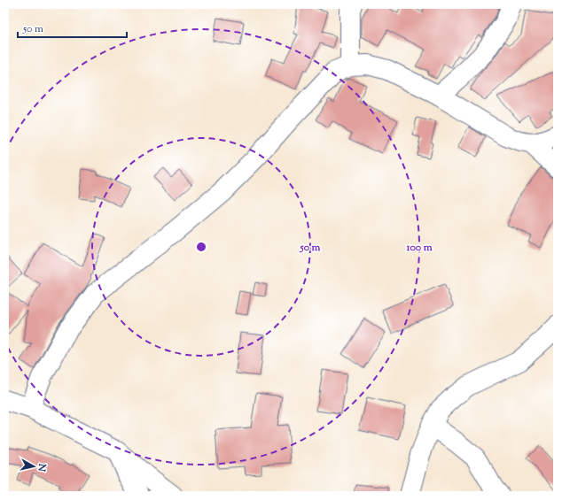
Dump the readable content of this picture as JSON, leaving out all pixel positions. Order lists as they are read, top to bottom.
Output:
{
  "scale_bar": "50 m",
  "north": "right",
  "rings": ["50 m", "100 m"]
}
